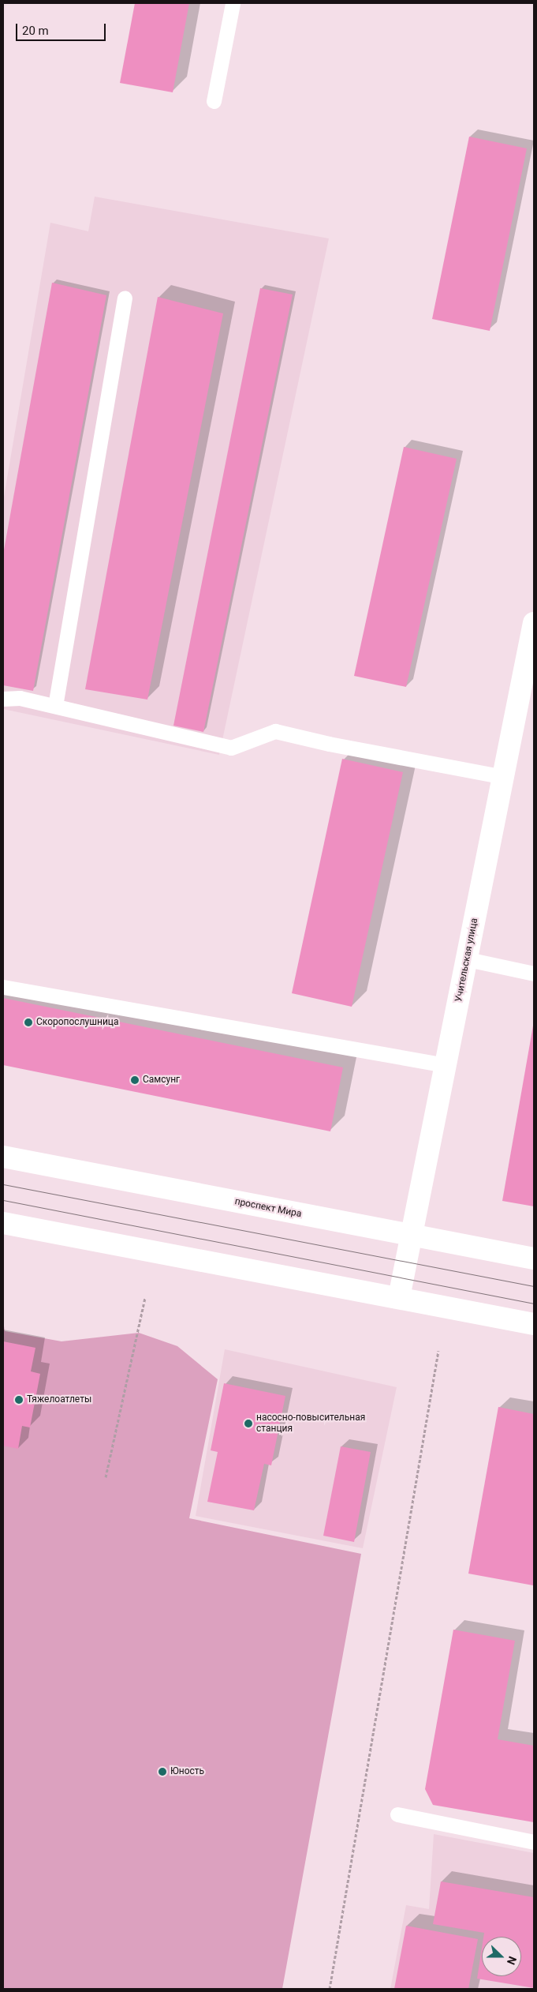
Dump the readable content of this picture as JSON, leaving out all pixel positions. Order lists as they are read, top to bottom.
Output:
{
  "streets": {
    "main road": ["Учительская улица", "проспект Мира"]
  },
  "crossings": [
    ["Учительская улица", "проспект Мира"]
  ],
  "places": [
    "Скоропослушница",
    "Самсунг",
    "Тяжелоатлеты",
    "насосно-повысительная станция",
    "Юность"
  ],
  "scale_bar": "20 m",
  "north": "right"
}
